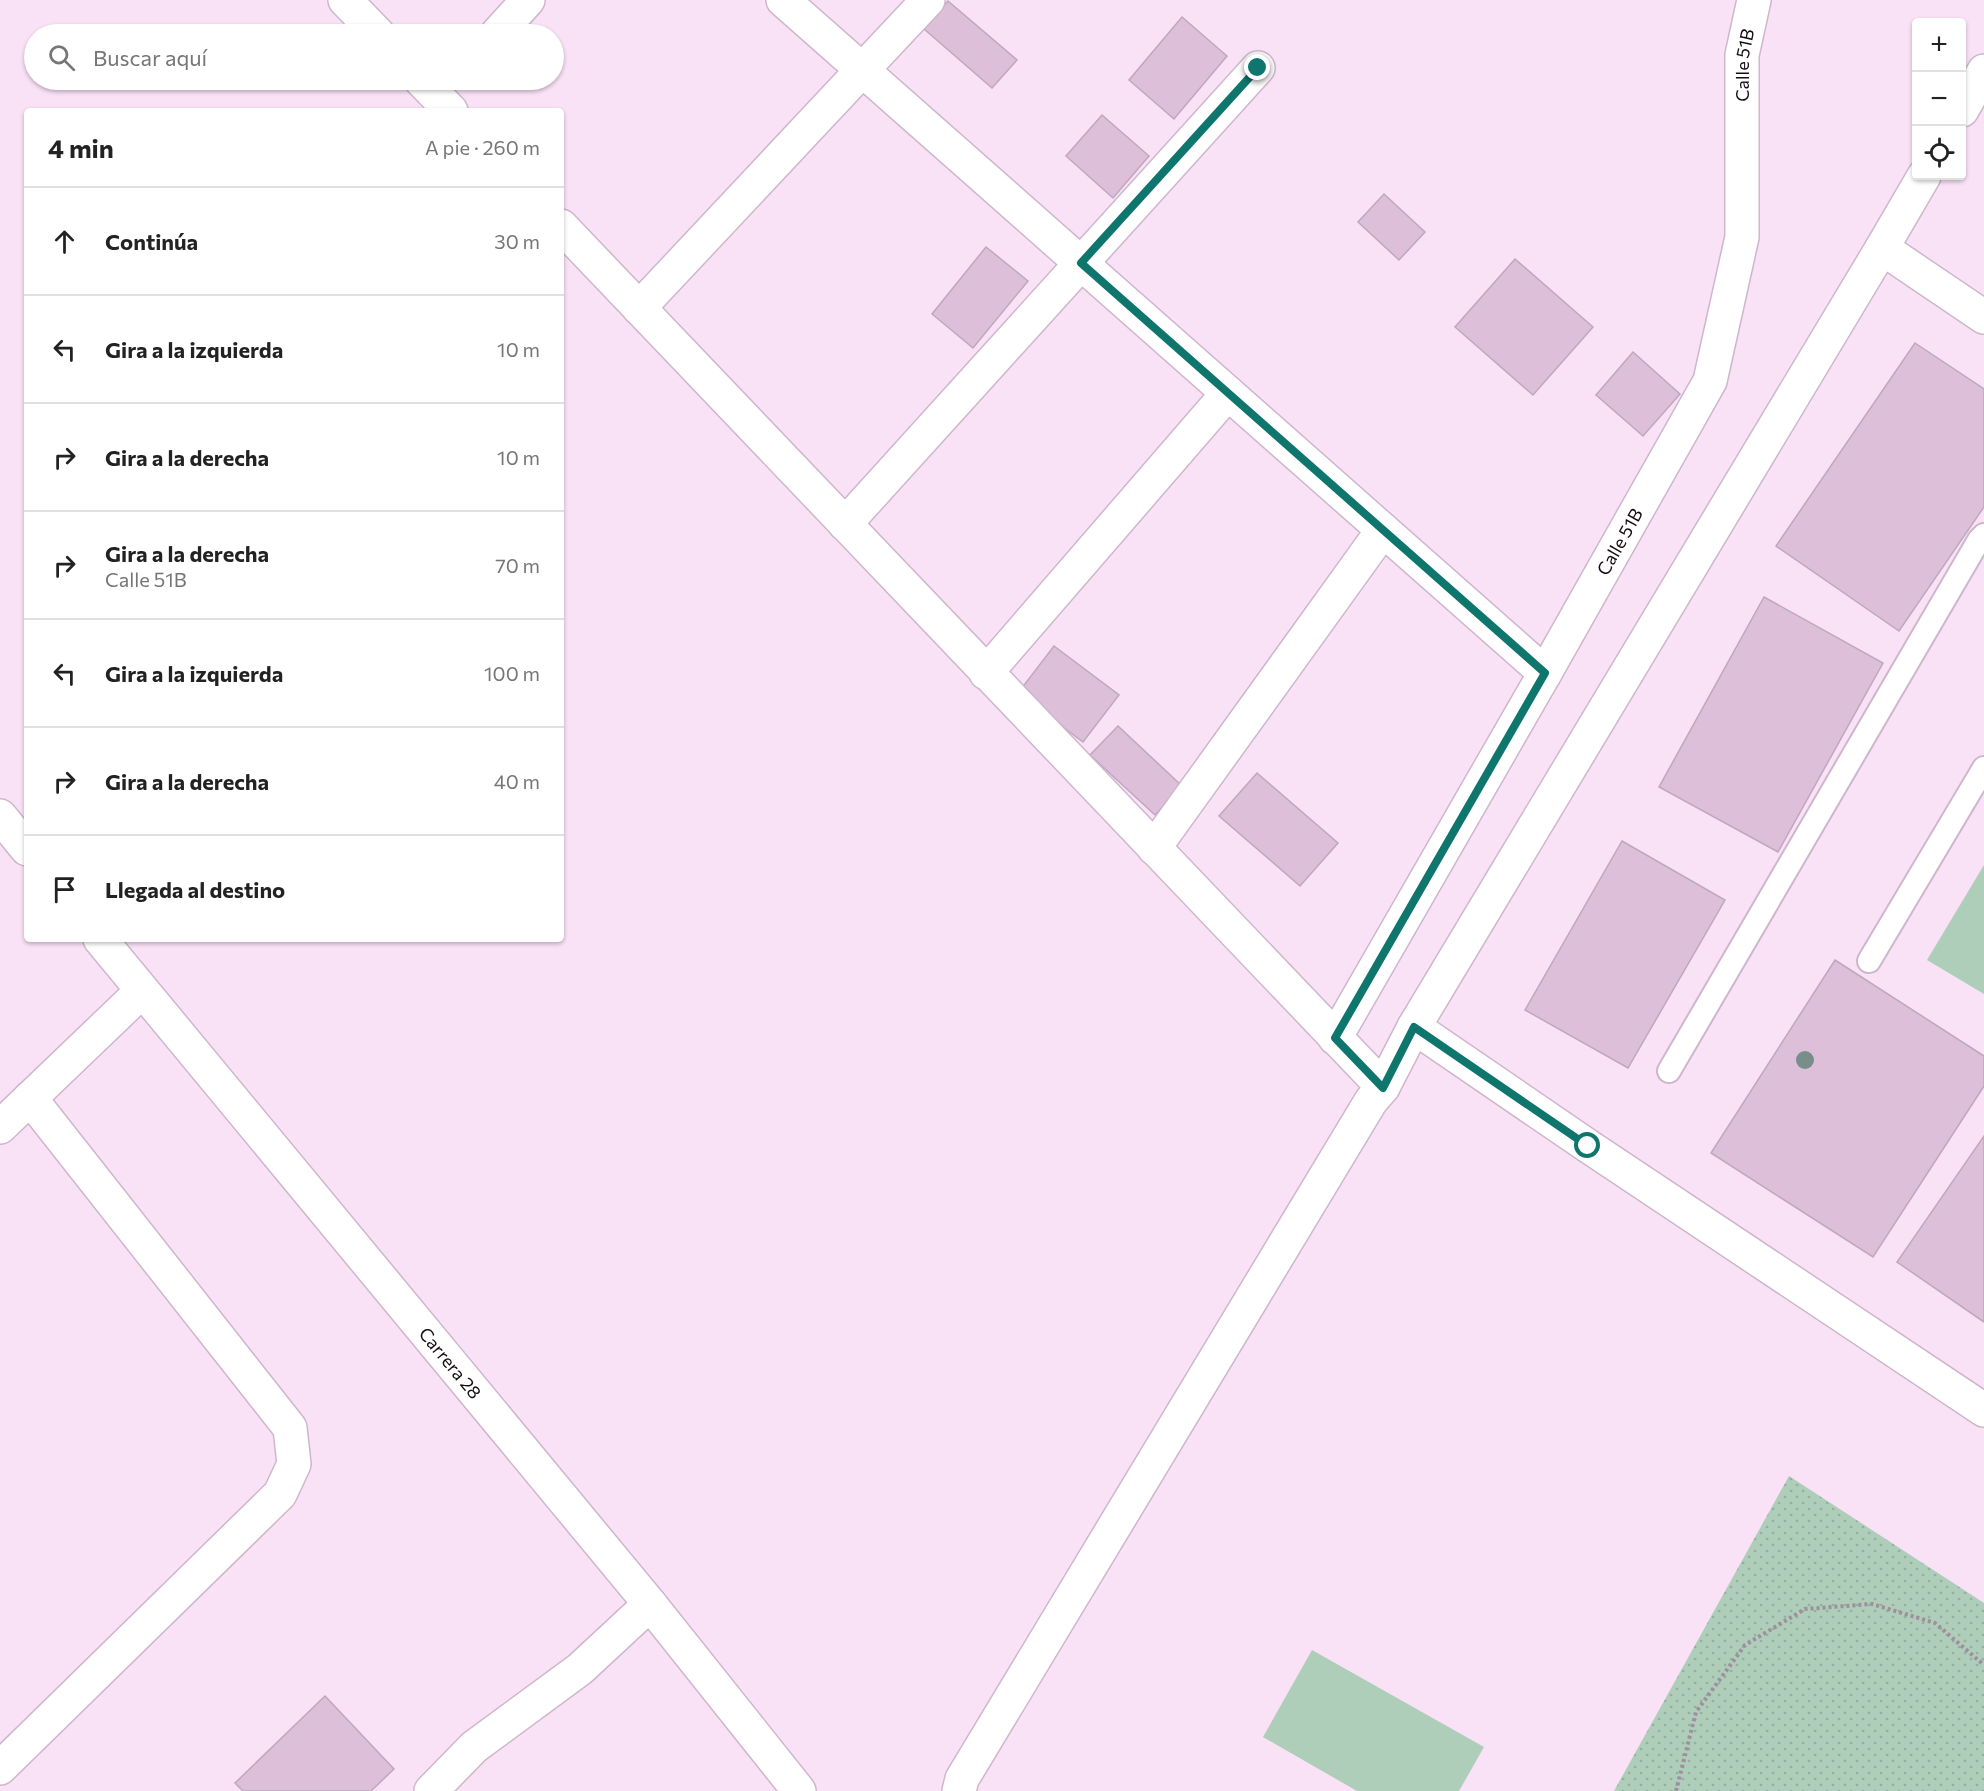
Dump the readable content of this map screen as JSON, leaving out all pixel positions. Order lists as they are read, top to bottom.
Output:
{
  "streets": {
    "street": ["Calle 51B", "Carrera 28"]
  },
  "page": {
    "map_buttons": ["+", "−"],
    "search": "Buscar aquí",
    "heading": ["4 min", "A pie · 260 m"],
    "list": [
      ["Continúa", "30 m"],
      ["Gira a la izquierda", "10 m"],
      ["Gira a la derecha", "10 m"],
      ["Gira a la derecha", "Calle 51B", "70 m"],
      ["Gira a la izquierda", "100 m"],
      ["Gira a la derecha", "40 m"],
      "Llegada al destino"
    ]
  }
}
